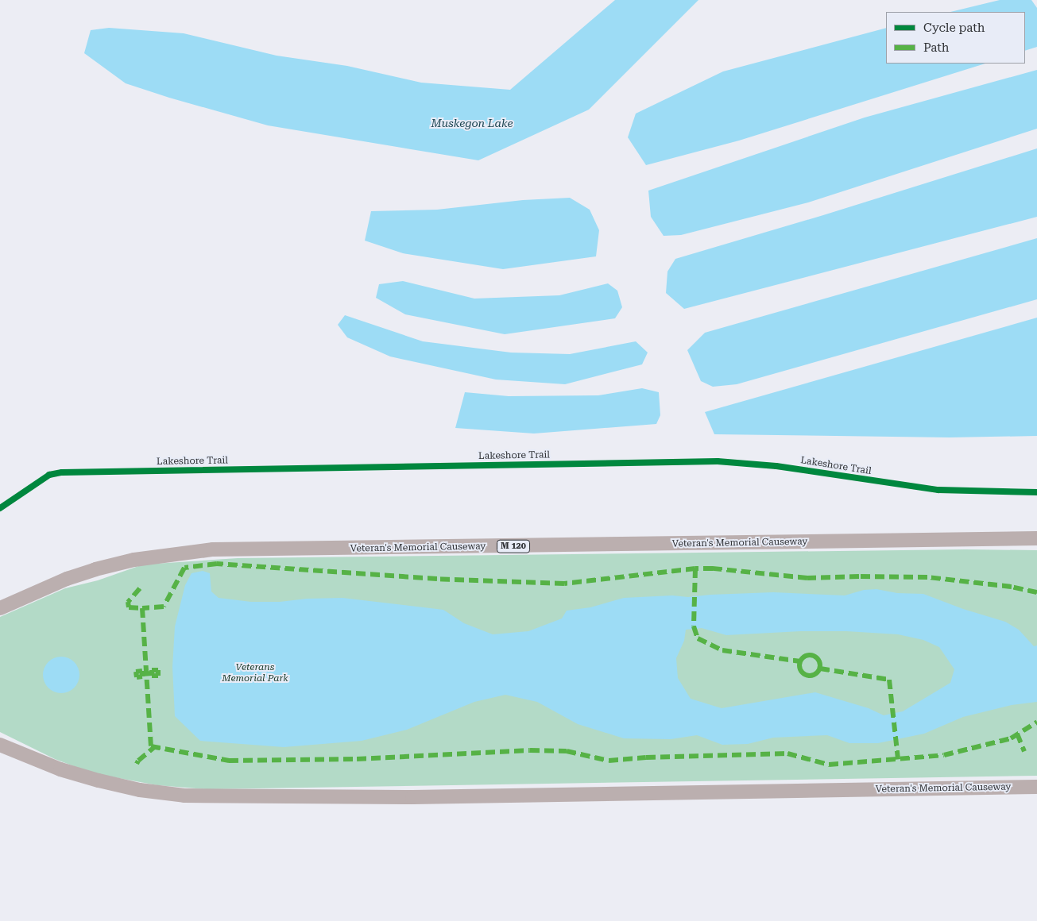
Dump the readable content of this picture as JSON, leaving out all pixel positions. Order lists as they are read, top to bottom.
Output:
{
  "streets": {
    "main road": ["Veteran's Memorial Causeway", "M 120"],
    "cycle path": ["Lakeshore Trail"]
  },
  "water": ["Muskegon Lake"],
  "parks": ["Veterans Memorial Park"],
  "legend": ["Cycle path", "Path"]
}
